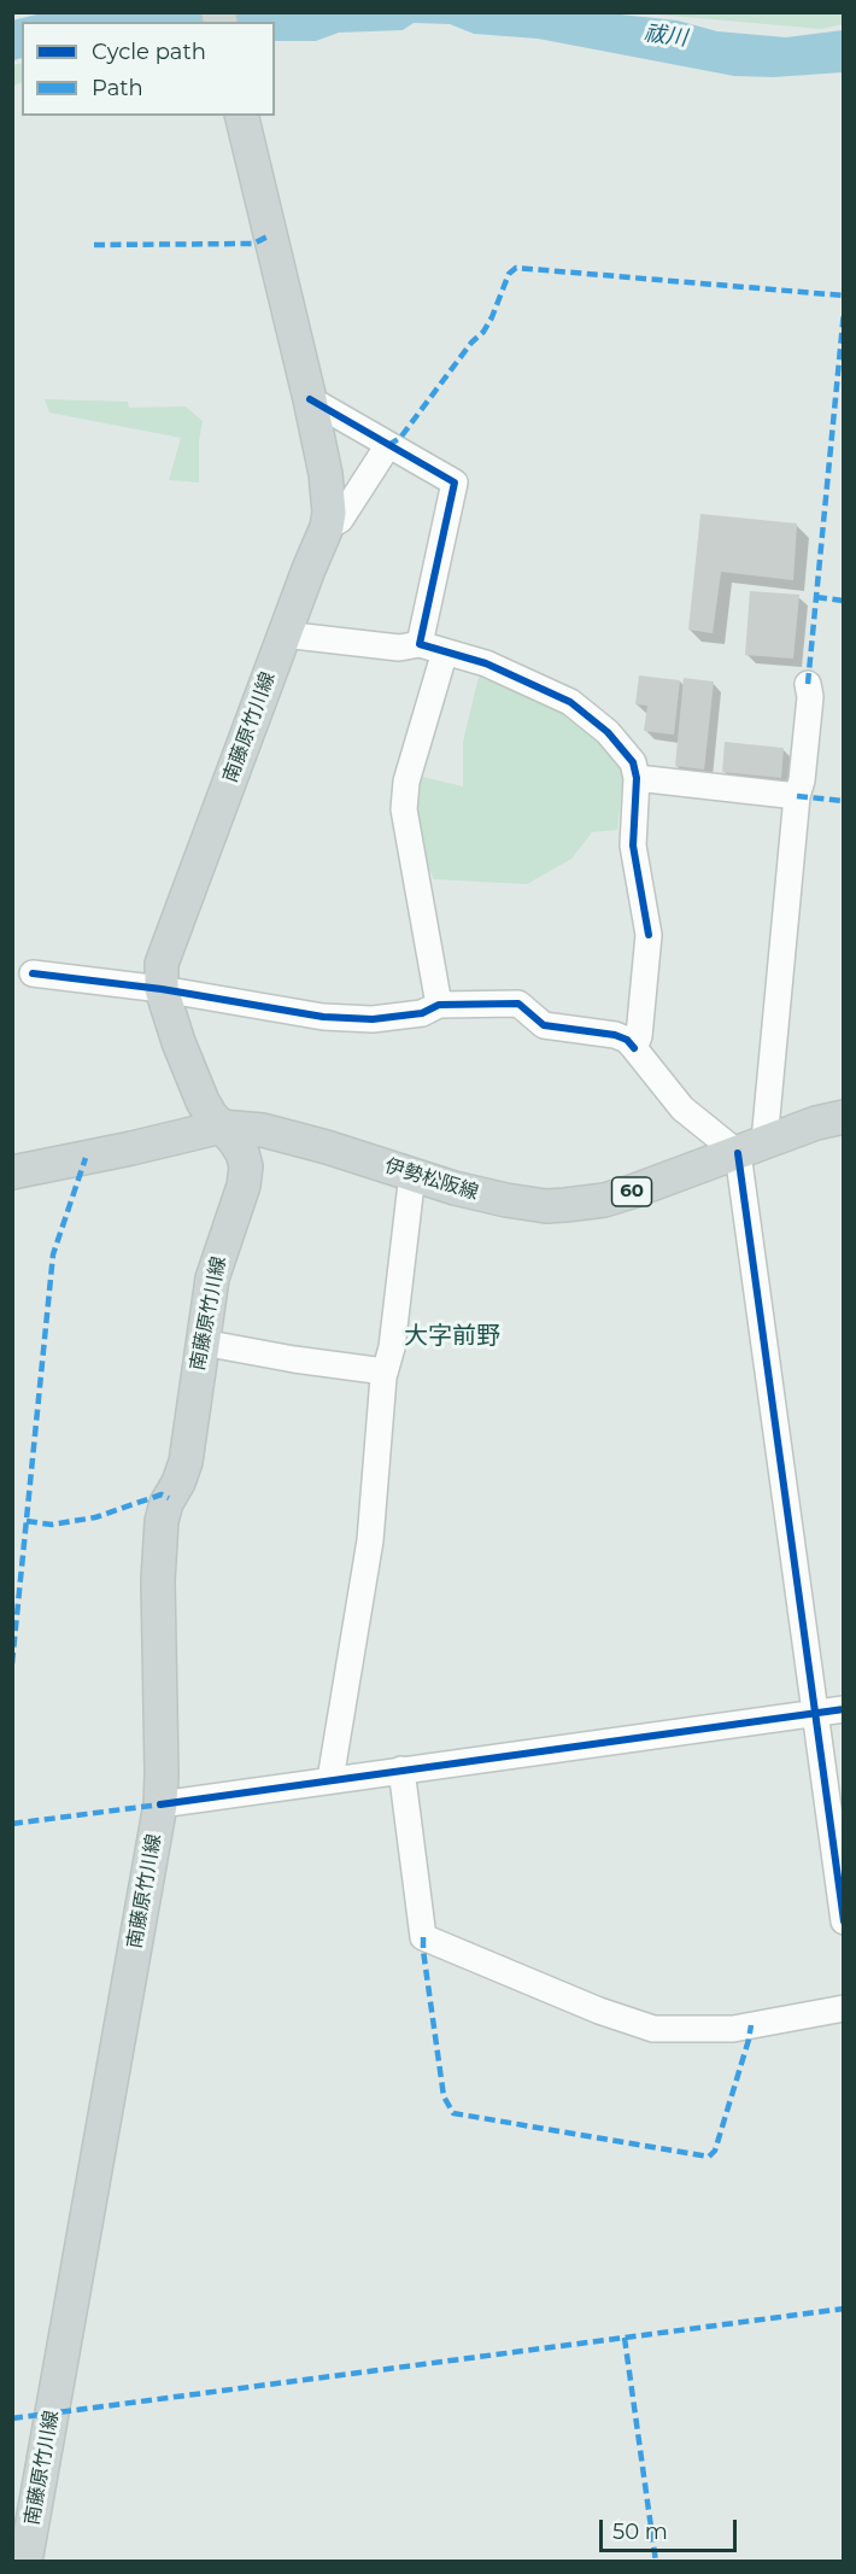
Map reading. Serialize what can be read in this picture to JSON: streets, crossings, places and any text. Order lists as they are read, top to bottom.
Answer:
{
  "streets": {
    "main road": ["南藤原竹川線", "伊勢松阪線", "60"]
  },
  "crossings": [
    ["南藤原竹川線", "伊勢松阪線"]
  ],
  "districts": ["大字前野"],
  "water": ["祓川"],
  "legend": ["Cycle path", "Path"],
  "scale_bar": "50 m"
}
